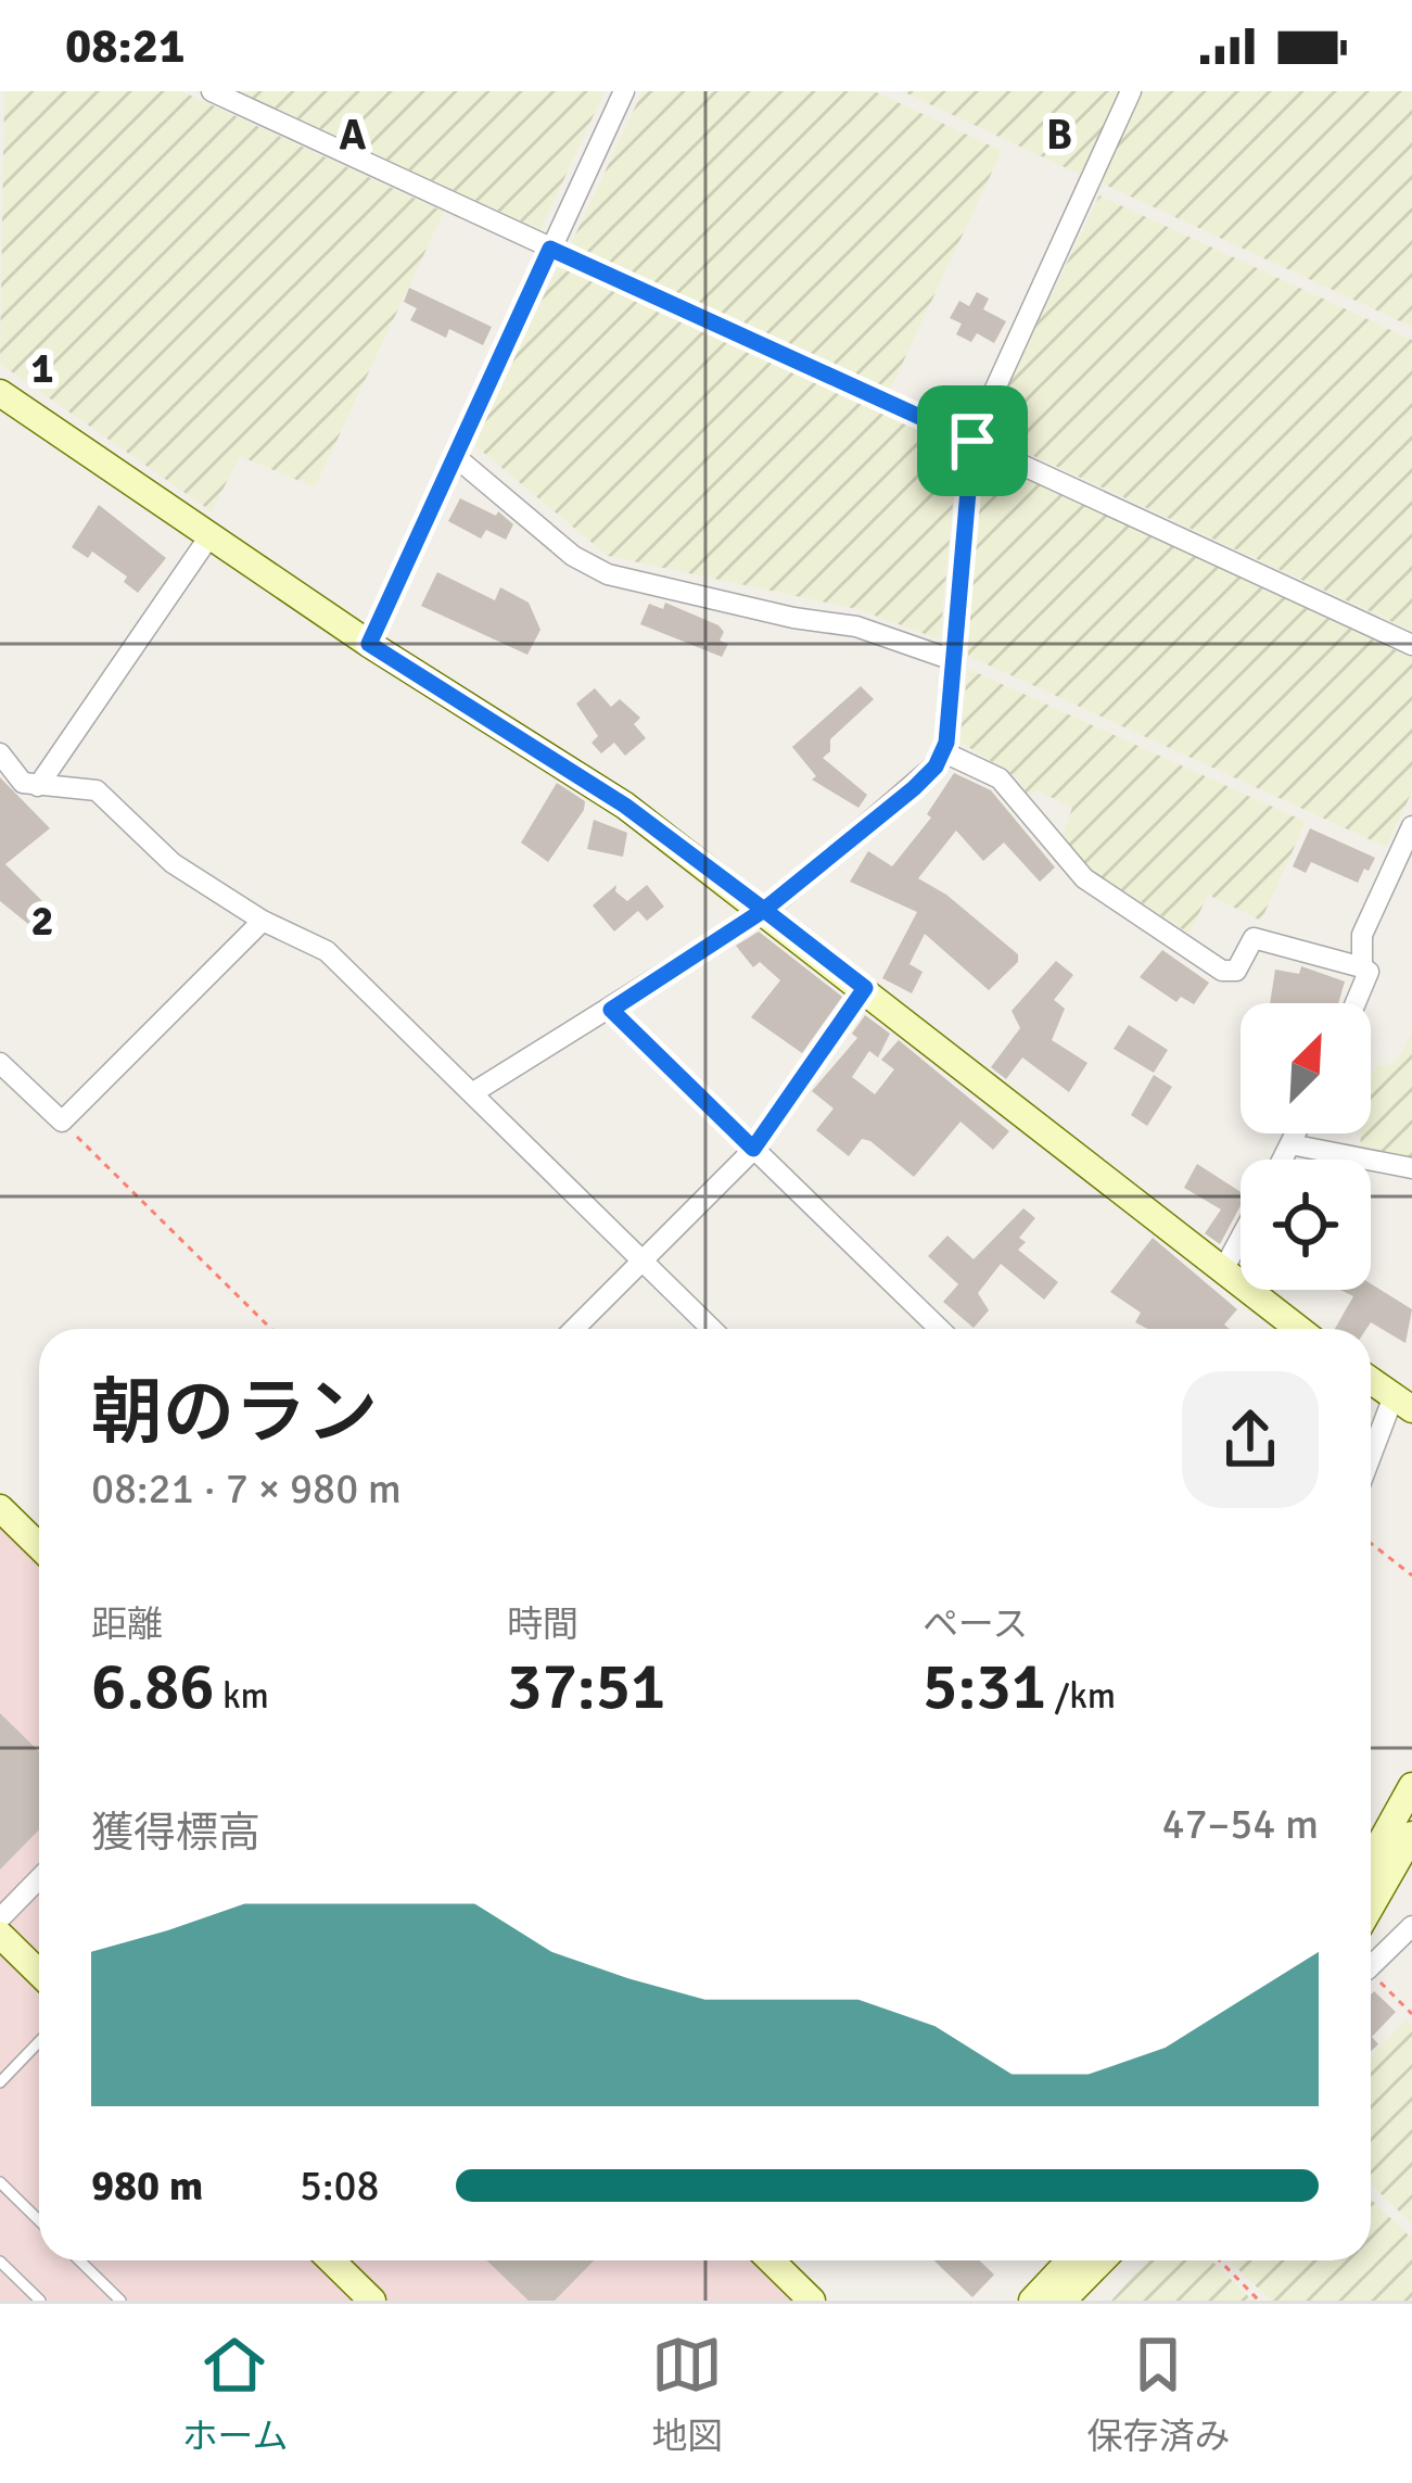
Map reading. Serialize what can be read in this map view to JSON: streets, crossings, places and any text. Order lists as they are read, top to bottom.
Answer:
{
  "north": "top right",
  "page": {
    "status": "08:21",
    "heading": ["朝のラン", "08:21 · 7 × 980 m"],
    "stats": [
      ["距離", "6.86 km"],
      ["時間", "37:51"],
      ["ペース", "5:31 /km"]
    ],
    "chart": ["獲得標高", "47–54 m"],
    "list": [
      {
        "name": "980 m",
        "note": "5:08"
      }
    ],
    "tabs": ["ホーム", "地図", "保存済み"]
  },
  "grid": {
    "columns": ["A", "B"],
    "rows": ["1", "2"]
  }
}
